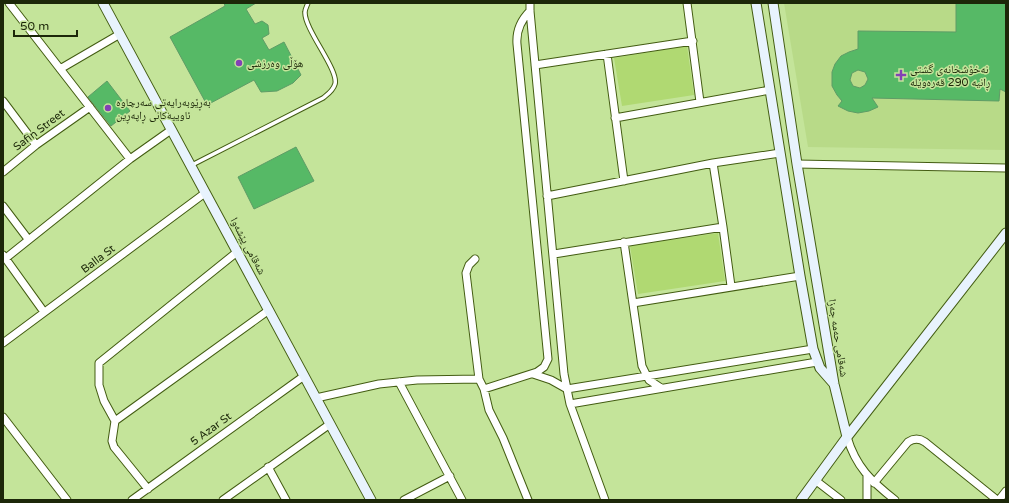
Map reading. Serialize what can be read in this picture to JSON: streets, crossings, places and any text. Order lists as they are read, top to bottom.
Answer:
{
  "streets": {
    "street": [
      "Safin Street",
      "شەقامی پێشەوا",
      "Balla St",
      "شەقامی حەمە جەزا",
      "5 Azar St"
    ]
  },
  "crossings": [
    ["شەقامی پێشەوا", "Balla St"],
    ["شەقامی پێشەوا", "5 Azar St"]
  ],
  "places": {
    "other": ["هۆڵی وەرزشی", "بەڕێوبەرایەتی سەرچاوە ئاوییەکانی ڕاپەڕین"],
    "health": ["نەخۆشخانەی گشتی ڕانیە 290 قەرەوێلە"]
  },
  "scale_bar": "50 m"
}
